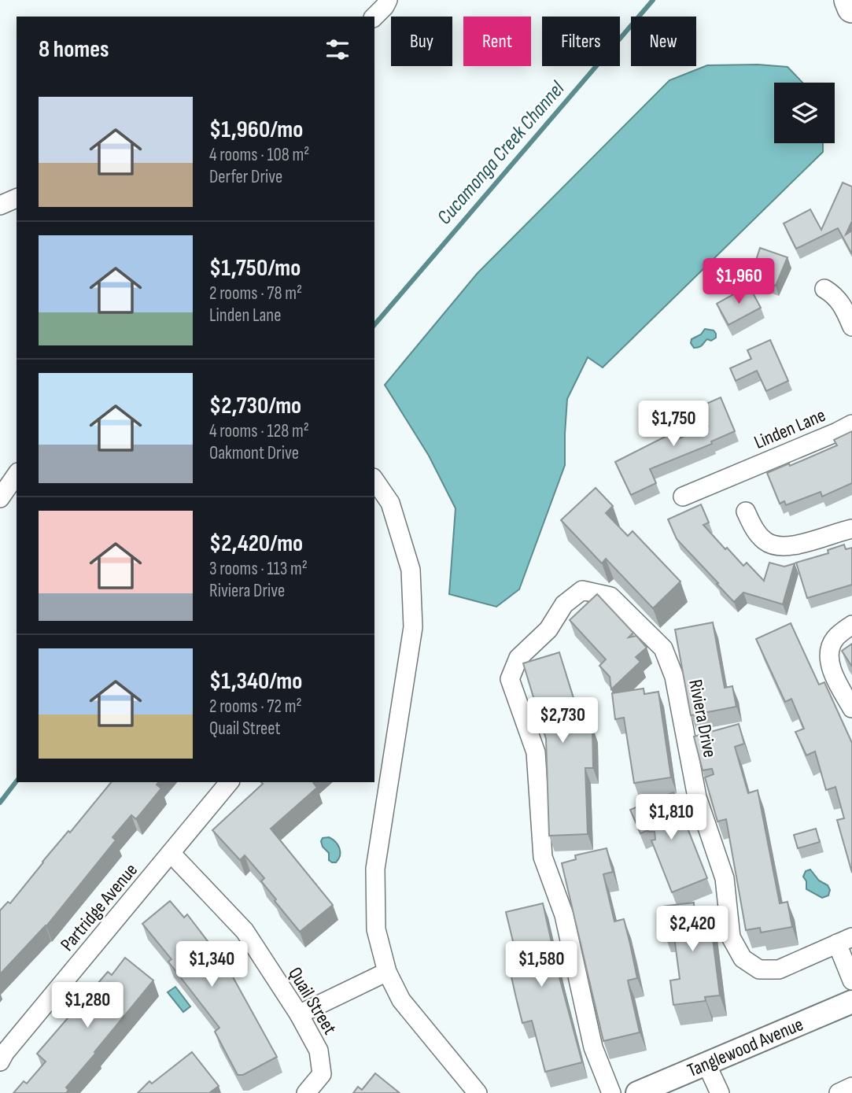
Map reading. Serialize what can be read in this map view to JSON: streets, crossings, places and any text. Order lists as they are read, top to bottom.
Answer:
{
  "streets": {
    "street": [
      "Linden Lane",
      "Riviera Drive",
      "Partridge Avenue",
      "Quail Street",
      "Tanglewood Avenue"
    ]
  },
  "crossings": [
    ["Partridge Avenue", "Quail Street"]
  ],
  "water": ["Cucamonga Creek Channel"],
  "page": {
    "chip": [
      "Buy",
      "Rent",
      "Filters",
      "New"
    ],
    "heading": "8 homes",
    "list": [
      {
        "name": "$1,960/mo",
        "note": "4 rooms · 108 m² · Derfer Drive"
      },
      {
        "name": "$1,750/mo",
        "note": "2 rooms · 78 m² · Linden Lane"
      },
      {
        "name": "$2,730/mo",
        "note": "4 rooms · 128 m² · Oakmont Drive"
      },
      {
        "name": "$2,420/mo",
        "note": "3 rooms · 113 m² · Riviera Drive"
      },
      {
        "name": "$1,340/mo",
        "note": "2 rooms · 72 m² · Quail Street"
      }
    ],
    "price": [
      "$1,960",
      "$1,750",
      "$2,730",
      "$1,810",
      "$2,420",
      "$1,340",
      "$1,580",
      "$1,280"
    ]
  }
}
